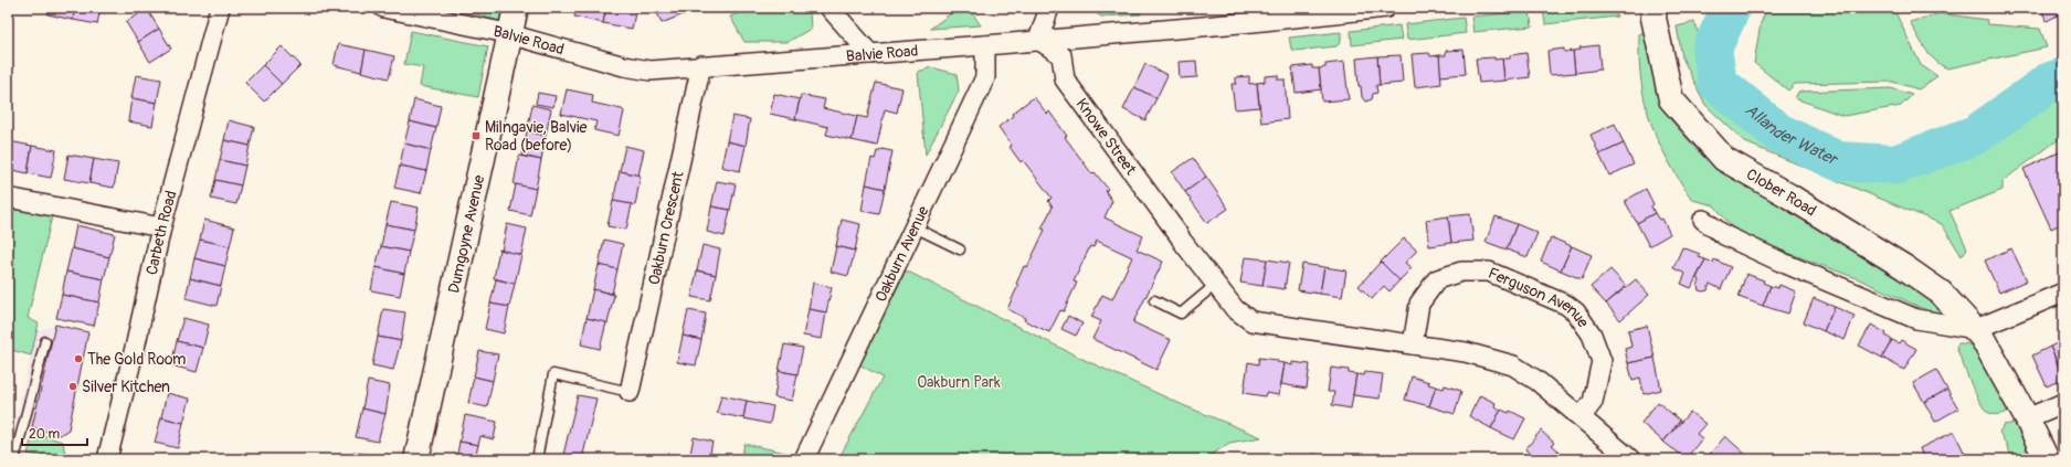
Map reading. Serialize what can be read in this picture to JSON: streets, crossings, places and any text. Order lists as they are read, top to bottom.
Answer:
{
  "streets": {
    "street": [
      "Balvie Road",
      "Knowe Street",
      "Clober Road",
      "Oakburn Crescent",
      "Carbeth Road",
      "Dumgoyne Avenue",
      "Oakburn Avenue",
      "Ferguson Avenue"
    ]
  },
  "crossings": [
    ["Balvie Road", "Knowe Street"],
    ["Balvie Road", "Oakburn Crescent"],
    ["Balvie Road", "Dumgoyne Avenue"],
    ["Balvie Road", "Oakburn Avenue"]
  ],
  "water": ["Allander Water"],
  "parks": ["Oakburn Park"],
  "places": {
    "transit": ["Milngavie, Balvie Road (before)"],
    "other": ["The Gold Room", "Silver Kitchen"]
  },
  "scale_bar": "20 m"
}
